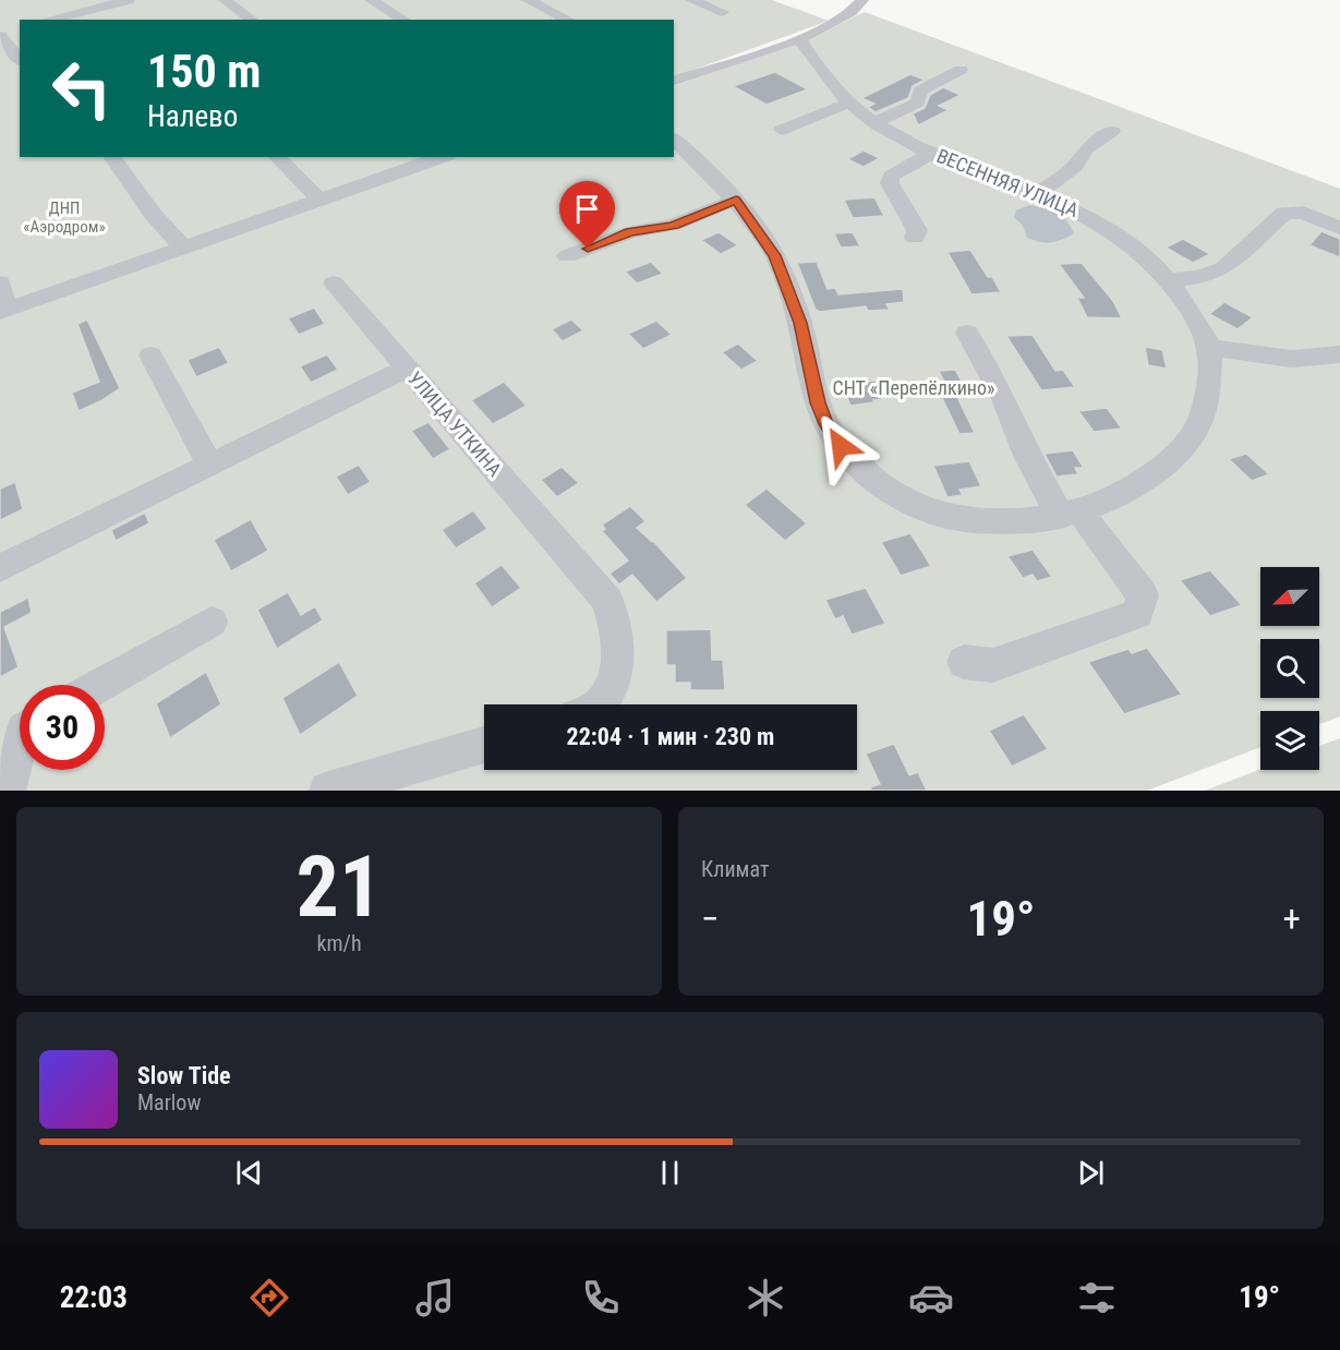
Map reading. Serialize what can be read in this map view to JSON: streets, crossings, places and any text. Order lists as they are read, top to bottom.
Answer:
{
  "streets": {
    "street": ["ВЕСЕННЯЯ УЛИЦА", "УЛИЦА УТКИНА"]
  },
  "parks": ["ДНП «Аэродром»", "СНТ «Перепёлкино»"],
  "north": "bottom left",
  "page": {
    "turn": ["150 m", "Налево"],
    "limit": "30",
    "trip": "22:04 · 1 мин · 230 m",
    "tile": [
      ["21", "km/h"],
      "Климат"
    ],
    "heat": ["−", "19°", "+"],
    "song": ["Slow Tide", "Marlow"],
    "tabs": ["22:03", "19°"]
  }
}
